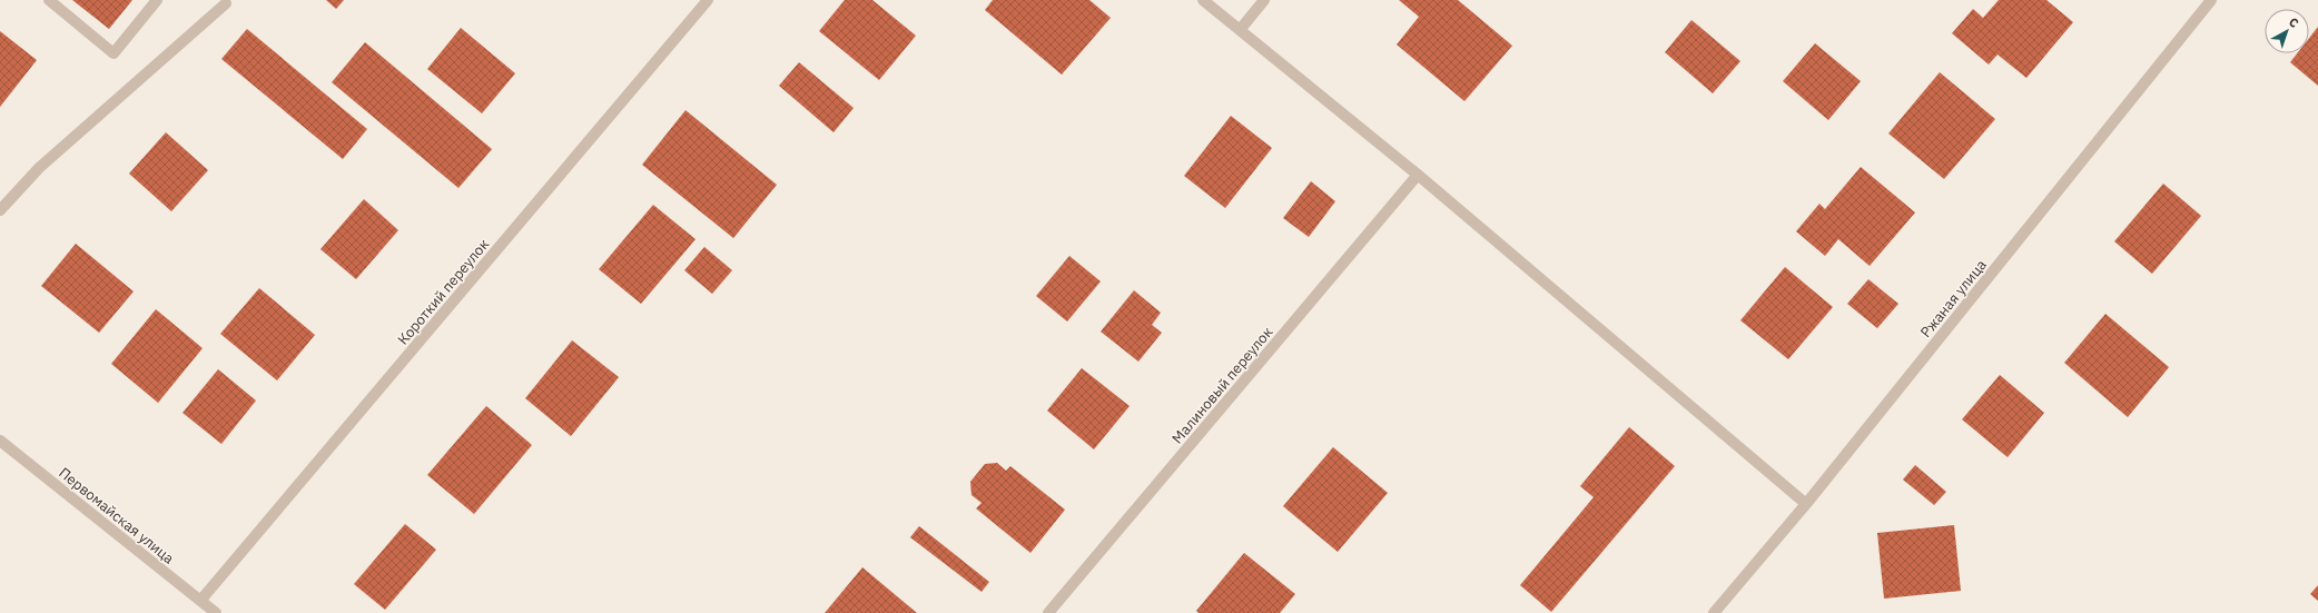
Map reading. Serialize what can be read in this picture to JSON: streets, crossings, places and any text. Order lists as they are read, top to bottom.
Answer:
{
  "streets": {
    "street": [
      "Короткий переулок",
      "Ржаная улица",
      "Малиновый переулок",
      "Первомайская улица"
    ]
  },
  "crossings": [
    ["Короткий переулок", "Первомайская улица"]
  ],
  "north": "top right"
}
